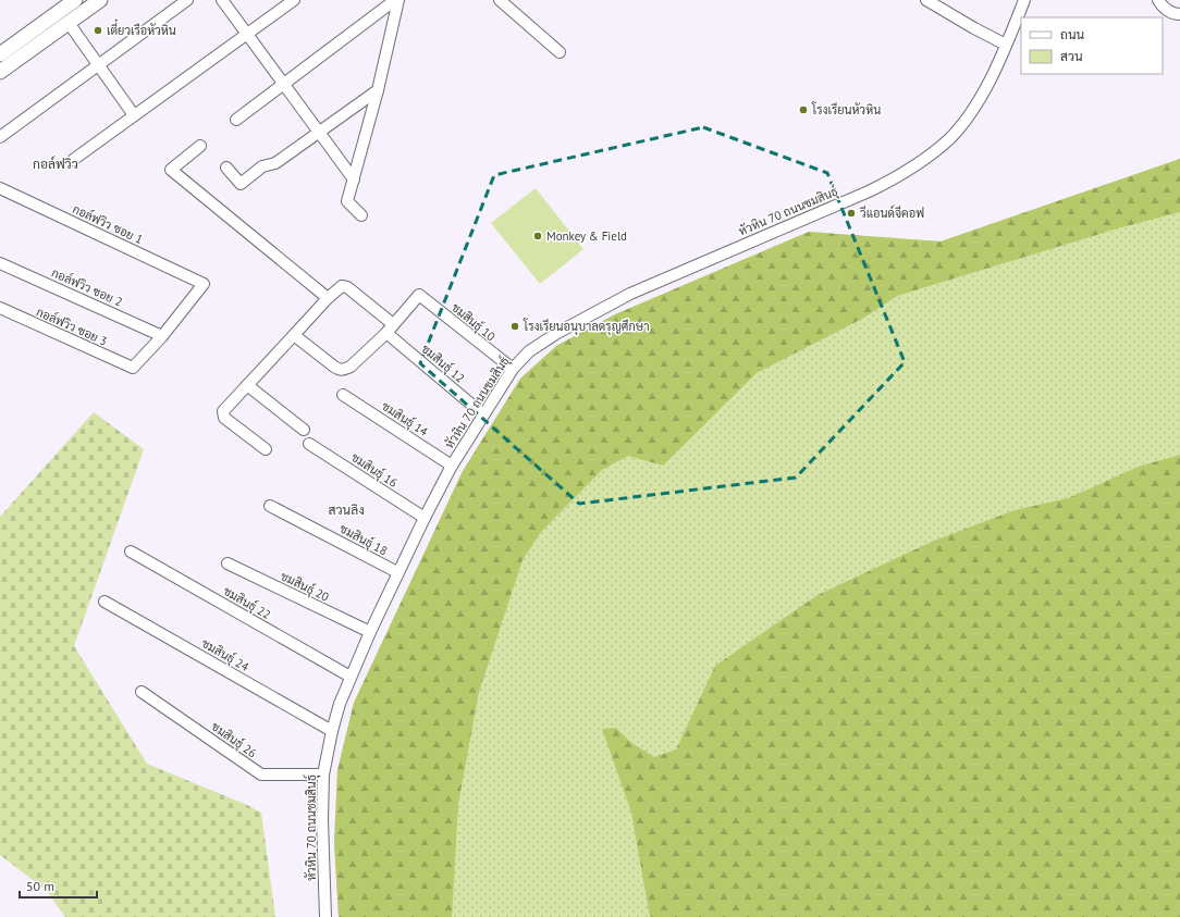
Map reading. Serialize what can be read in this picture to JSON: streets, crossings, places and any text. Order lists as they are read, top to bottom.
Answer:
{
  "streets": {
    "street": [
      "หัวหิน 70 ถนนชมสินธุ์",
      "กอล์ฟวิว ซอย 1",
      "กอล์ฟวิว ซอย 2",
      "ชมสินธุ์ 10",
      "กอล์ฟวิว ซอย 3",
      "ชมสินธุ์ 12",
      "ชมสินธุ์ 14",
      "ชมสินธุ์ 16",
      "ชมสินธุ์ 18",
      "ชมสินธุ์ 20",
      "ชมสินธุ์ 22",
      "ชมสินธุ์ 24",
      "ชมสินธุ์ 26"
    ]
  },
  "crossings": [
    ["หัวหิน 70 ถนนชมสินธุ์", "ชมสินธุ์ 10"],
    ["หัวหิน 70 ถนนชมสินธุ์", "ชมสินธุ์ 12"],
    ["หัวหิน 70 ถนนชมสินธุ์", "ชมสินธุ์ 14"],
    ["หัวหิน 70 ถนนชมสินธุ์", "ชมสินธุ์ 16"],
    ["หัวหิน 70 ถนนชมสินธุ์", "ชมสินธุ์ 18"],
    ["หัวหิน 70 ถนนชมสินธุ์", "ชมสินธุ์ 20"],
    ["หัวหิน 70 ถนนชมสินธุ์", "ชมสินธุ์ 22"],
    ["หัวหิน 70 ถนนชมสินธุ์", "ชมสินธุ์ 24"],
    ["หัวหิน 70 ถนนชมสินธุ์", "ชมสินธุ์ 26"],
    ["กอล์ฟวิว ซอย 1", "กอล์ฟวิว ซอย 2"],
    ["กอล์ฟวิว ซอย 1", "กอล์ฟวิว ซอย 3"],
    ["กอล์ฟวิว ซอย 2", "กอล์ฟวิว ซอย 3"],
    ["ชมสินธุ์ 10", "ชมสินธุ์ 12"]
  ],
  "districts": ["กอล์ฟวิว", "สวนลิง"],
  "places": [
    "เตี๋ยวเรือหัวหิน",
    "โรงเรียนหัวหิน",
    "วีแอนด์จีคอฟ",
    "Monkey & Field",
    "โรงเรียนอนุบาลดรุญศึกษา"
  ],
  "legend": ["ถนน", "สวน"],
  "scale_bar": "50 m"
}
